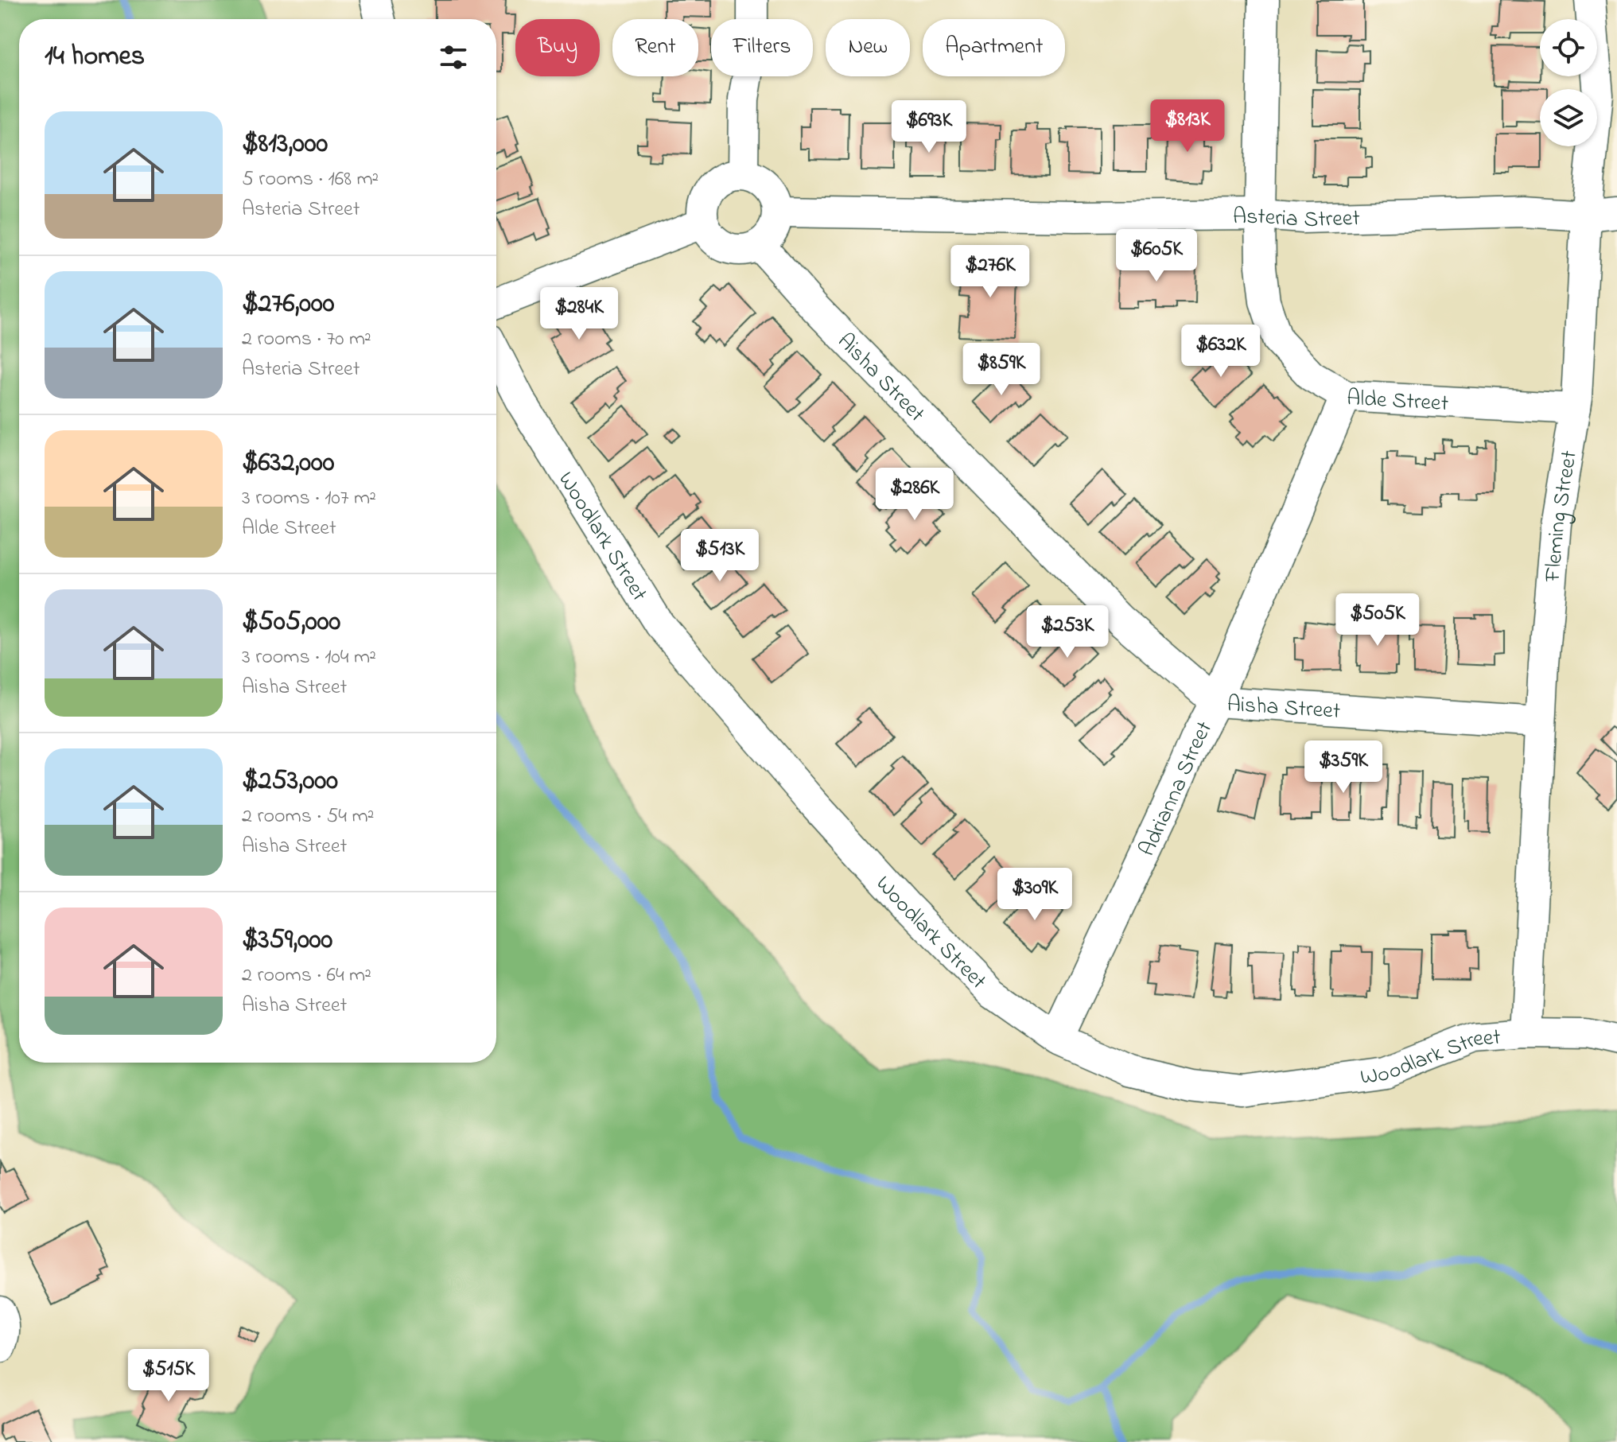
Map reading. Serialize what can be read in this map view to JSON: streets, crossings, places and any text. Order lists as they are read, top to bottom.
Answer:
{
  "streets": {
    "street": [
      "Asteria Street",
      "Aisha Street",
      "Alde Street",
      "Fleming Street",
      "Woodlark Street",
      "Adrianna Street"
    ]
  },
  "crossings": [
    ["Asteria Street", "Aisha Street"],
    ["Asteria Street", "Alde Street"],
    ["Asteria Street", "Fleming Street"],
    ["Aisha Street", "Fleming Street"],
    ["Aisha Street", "Adrianna Street"],
    ["Alde Street", "Fleming Street"],
    ["Alde Street", "Adrianna Street"],
    ["Fleming Street", "Woodlark Street"],
    ["Woodlark Street", "Adrianna Street"]
  ],
  "page": {
    "chip": [
      "Buy",
      "Rent",
      "Filters",
      "New",
      "Apartment"
    ],
    "heading": "14 homes",
    "list": [
      {
        "name": "$813,000",
        "note": "5 rooms · 168 m² · Asteria Street"
      },
      {
        "name": "$276,000",
        "note": "2 rooms · 70 m² · Asteria Street"
      },
      {
        "name": "$632,000",
        "note": "3 rooms · 107 m² · Alde Street"
      },
      {
        "name": "$505,000",
        "note": "3 rooms · 104 m² · Aisha Street"
      },
      {
        "name": "$253,000",
        "note": "2 rooms · 54 m² · Aisha Street"
      },
      {
        "name": "$359,000",
        "note": "2 rooms · 64 m² · Aisha Street"
      }
    ],
    "price": [
      "$813K",
      "$693K",
      "$605K",
      "$276K",
      "$284K",
      "$632K",
      "$859K",
      "$286K",
      "$513K",
      "$505K",
      "$253K",
      "$359K",
      "$309K",
      "$515K"
    ]
  }
}
